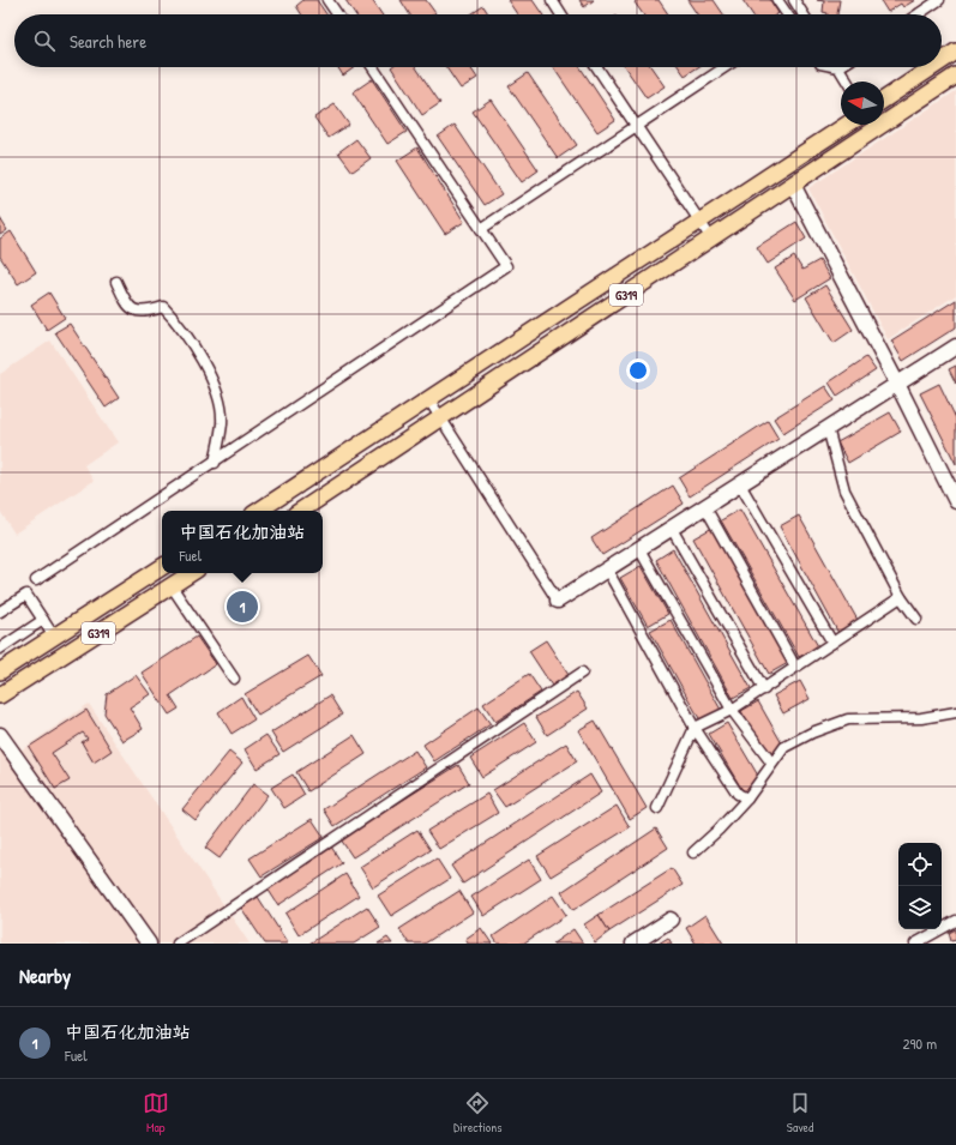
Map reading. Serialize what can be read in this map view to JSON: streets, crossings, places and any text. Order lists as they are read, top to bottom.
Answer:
{
  "streets": {
    "main road": ["G319"]
  },
  "north": "left",
  "page": {
    "search": "Search here",
    "popup": ["中国石化加油站", "Fuel"],
    "pins": "1",
    "heading": "Nearby",
    "list": [
      {
        "mark": "1",
        "name": "中国石化加油站",
        "note": "Fuel",
        "value": "290 m"
      }
    ],
    "nav": ["Map", "Directions", "Saved"]
  }
}
